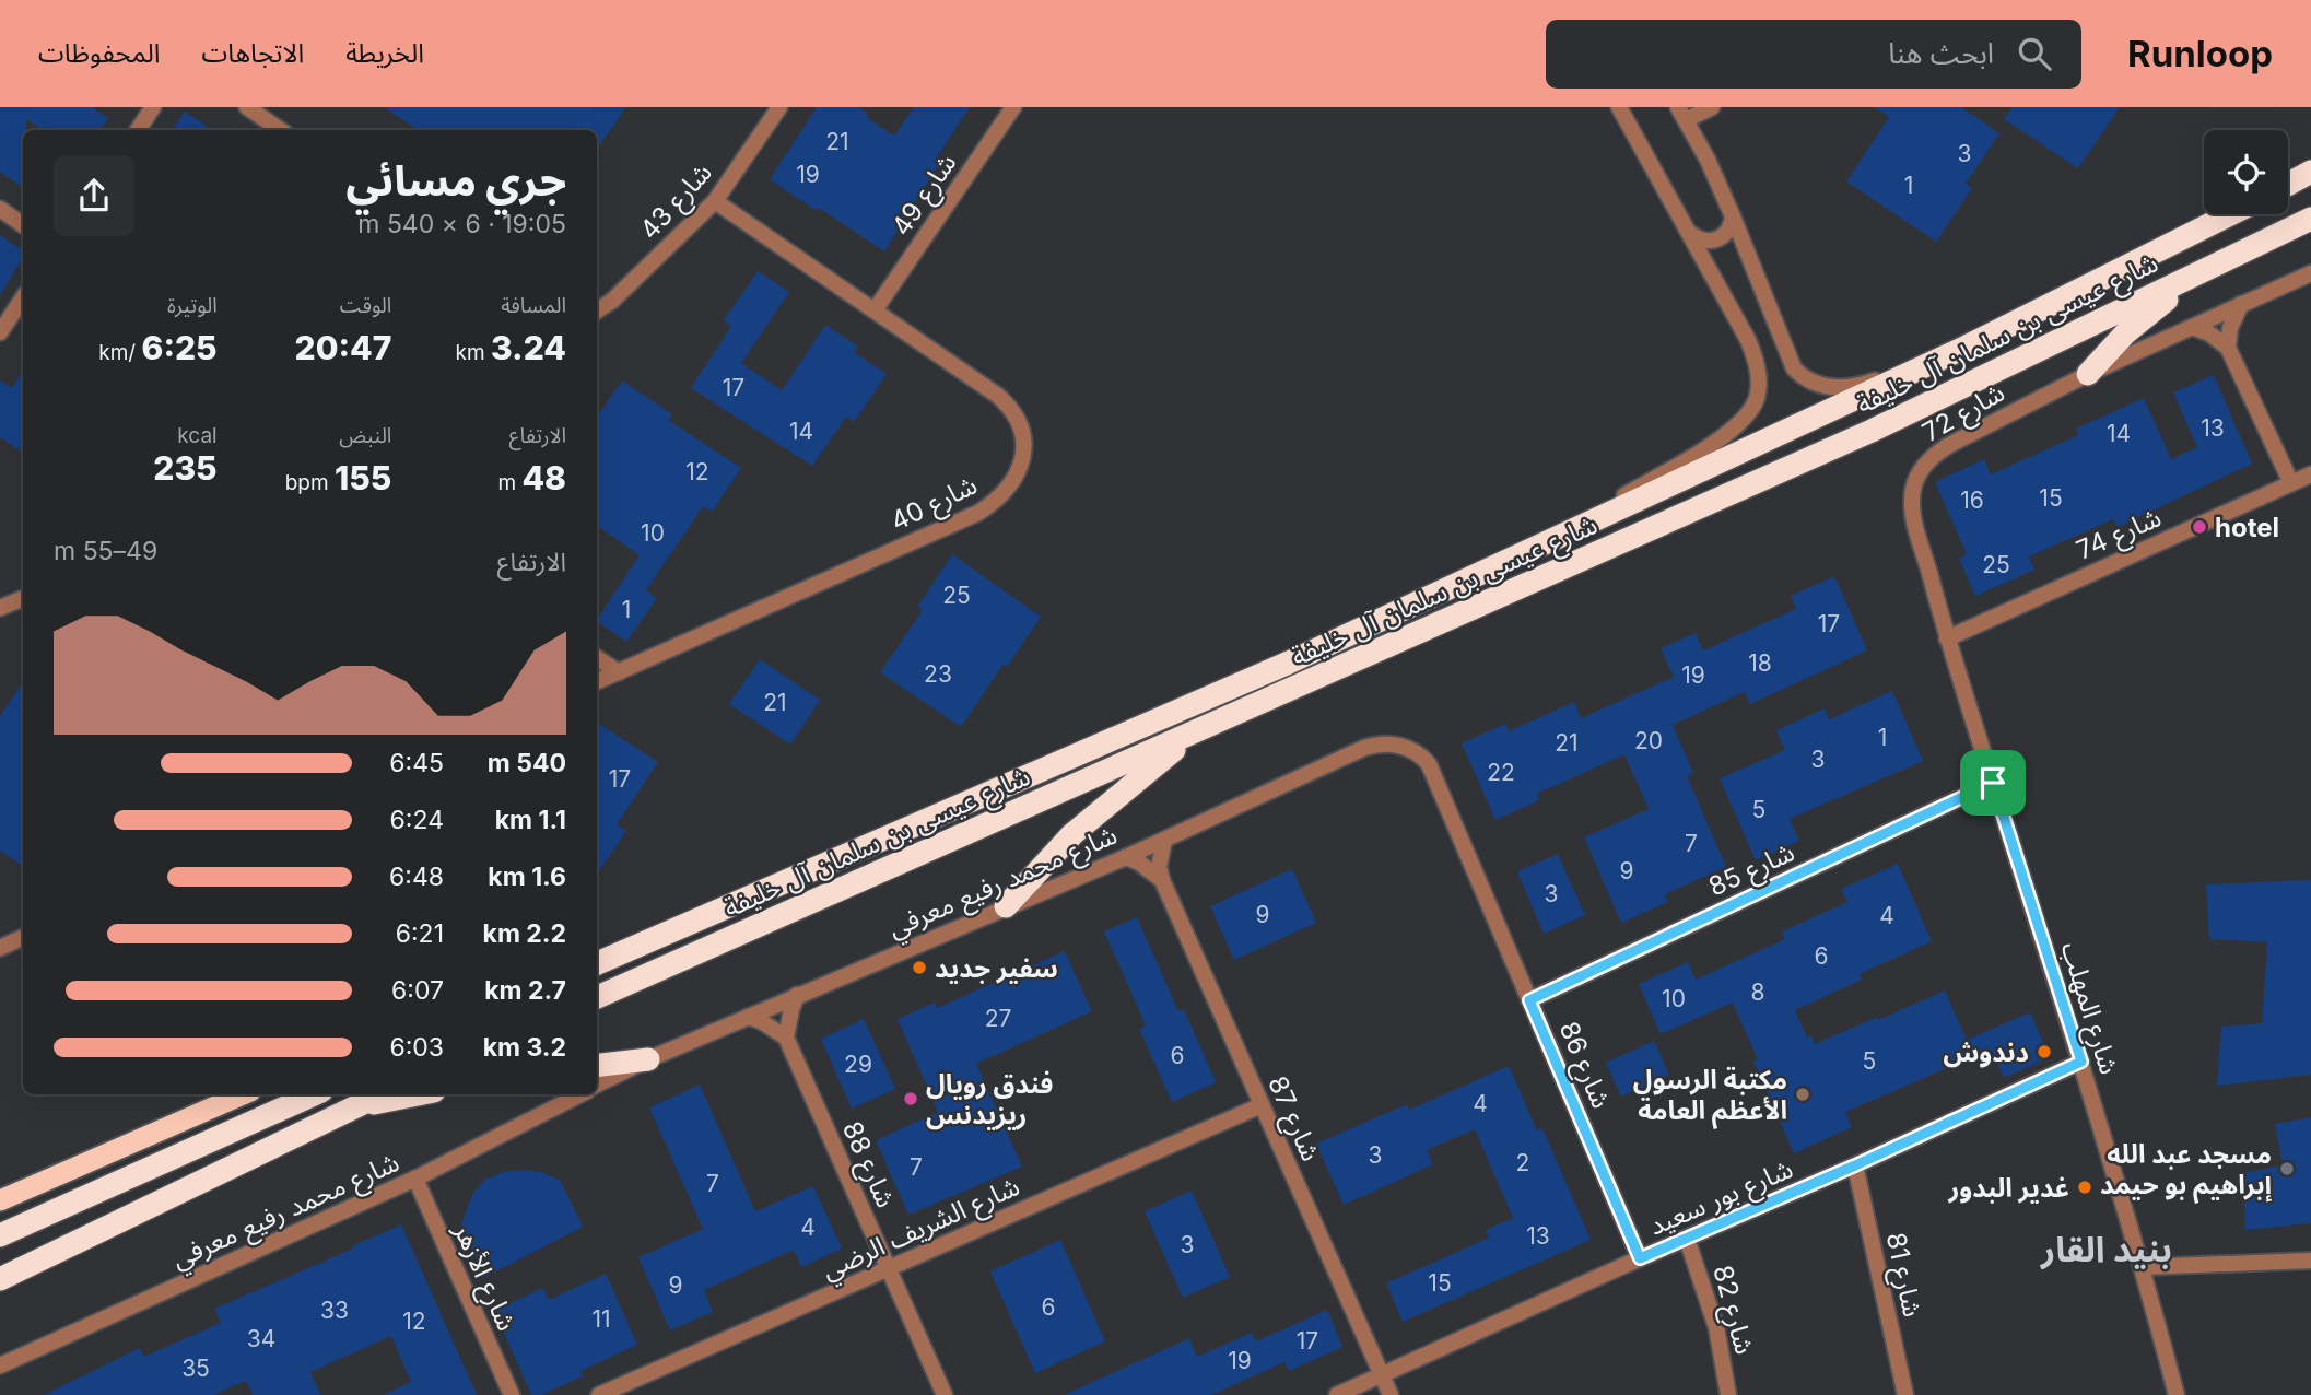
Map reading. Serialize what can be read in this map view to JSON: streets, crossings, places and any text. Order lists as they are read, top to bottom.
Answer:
{
  "streets": {
    "highway": ["شارع عيسى بن سلمان آل خليفة"],
    "street": [
      "شارع 49",
      "شارع 43",
      "شارع 72",
      "شارع 40",
      "شارع 74",
      "شارع 85",
      "شارع محمد رفيع معرفي",
      "شارع المهلب",
      "شارع 86",
      "شارع 87",
      "شارع 88",
      "شارع بور سعيد",
      "شارع الشريف الرضي",
      "شارع 81",
      "شارع الأزهر",
      "شارع 82"
    ]
  },
  "crossings": [
    ["شارع 49", "شارع 40"],
    ["شارع 43", "شارع 40"],
    ["شارع 72", "شارع 74"],
    ["شارع 72", "شارع المهلب"],
    ["شارع 74", "شارع المهلب"],
    ["شارع 85", "شارع المهلب"],
    ["شارع 85", "شارع 86"],
    ["شارع محمد رفيع معرفي", "شارع 86"],
    ["شارع محمد رفيع معرفي", "شارع 87"],
    ["شارع محمد رفيع معرفي", "شارع الأزهر"],
    ["شارع المهلب", "شارع بور سعيد"],
    ["شارع 86", "شارع بور سعيد"],
    ["شارع 87", "شارع بور سعيد"],
    ["شارع 87", "شارع الشريف الرضي"],
    ["شارع 88", "شارع الشريف الرضي"],
    ["شارع بور سعيد", "شارع 81"],
    ["شارع بور سعيد", "شارع 82"]
  ],
  "districts": ["بنيد القار"],
  "places": [
    "hotel",
    "سفير جديد",
    "دندوش",
    "مكتبة الرسول الأعظم العامة",
    "فندق رويال ريزيدنس",
    "مسجد عبد الله إبراهيم بو حيمد",
    "غدير البدور"
  ],
  "house_numbers": [
    "21",
    "3",
    "19",
    "1",
    "17",
    "13",
    "14",
    "14",
    "12",
    "15",
    "16",
    "10",
    "25",
    "25",
    "1",
    "17",
    "18",
    "23",
    "19",
    "21",
    "1",
    "20",
    "21",
    "3",
    "22",
    "17",
    "5",
    "7",
    "9",
    "3",
    "9",
    "4",
    "6",
    "8",
    "10",
    "27",
    "6",
    "5",
    "29",
    "4",
    "3",
    "2",
    "7",
    "7",
    "4",
    "13",
    "3",
    "15",
    "9",
    "6",
    "33",
    "11",
    "12",
    "34",
    "17",
    "19",
    "35"
  ],
  "page": {
    "header": "Runloop",
    "search": "ابحث هنا",
    "nav": ["الخريطة", "الاتجاهات", "المحفوظات"],
    "heading": ["جري مسائي", "19:05 · 6 × 540 m"],
    "stats": [
      ["المسافة", "3.24 km"],
      ["الوقت", "20:47"],
      ["الوتيرة", "6:25 /km"],
      ["الارتفاع", "48 m"],
      ["النبض", "155 bpm"],
      ["kcal", "235"]
    ],
    "chart": ["الارتفاع", "49–55 m"],
    "list": [
      {
        "name": "540 m",
        "note": "6:45"
      },
      {
        "name": "1.1 km",
        "note": "6:24"
      },
      {
        "name": "1.6 km",
        "note": "6:48"
      },
      {
        "name": "2.2 km",
        "note": "6:21"
      },
      {
        "name": "2.7 km",
        "note": "6:07"
      },
      {
        "name": "3.2 km",
        "note": "6:03"
      }
    ]
  }
}
